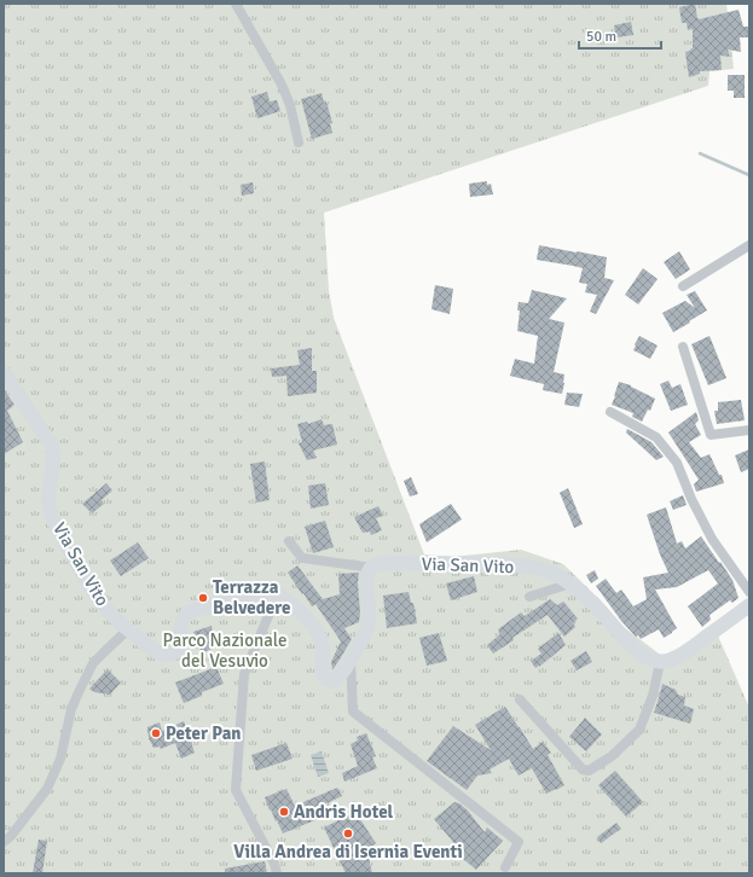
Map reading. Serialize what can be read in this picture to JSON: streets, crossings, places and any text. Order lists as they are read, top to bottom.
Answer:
{
  "streets": {
    "street": ["Via San Vito"]
  },
  "parks": ["Parco Nazionale del Vesuvio"],
  "places": [
    "Terrazza Belvedere",
    "Peter Pan",
    "Andris Hotel",
    "Villa Andrea di Isernia Eventi"
  ],
  "scale_bar": "50 m"
}
